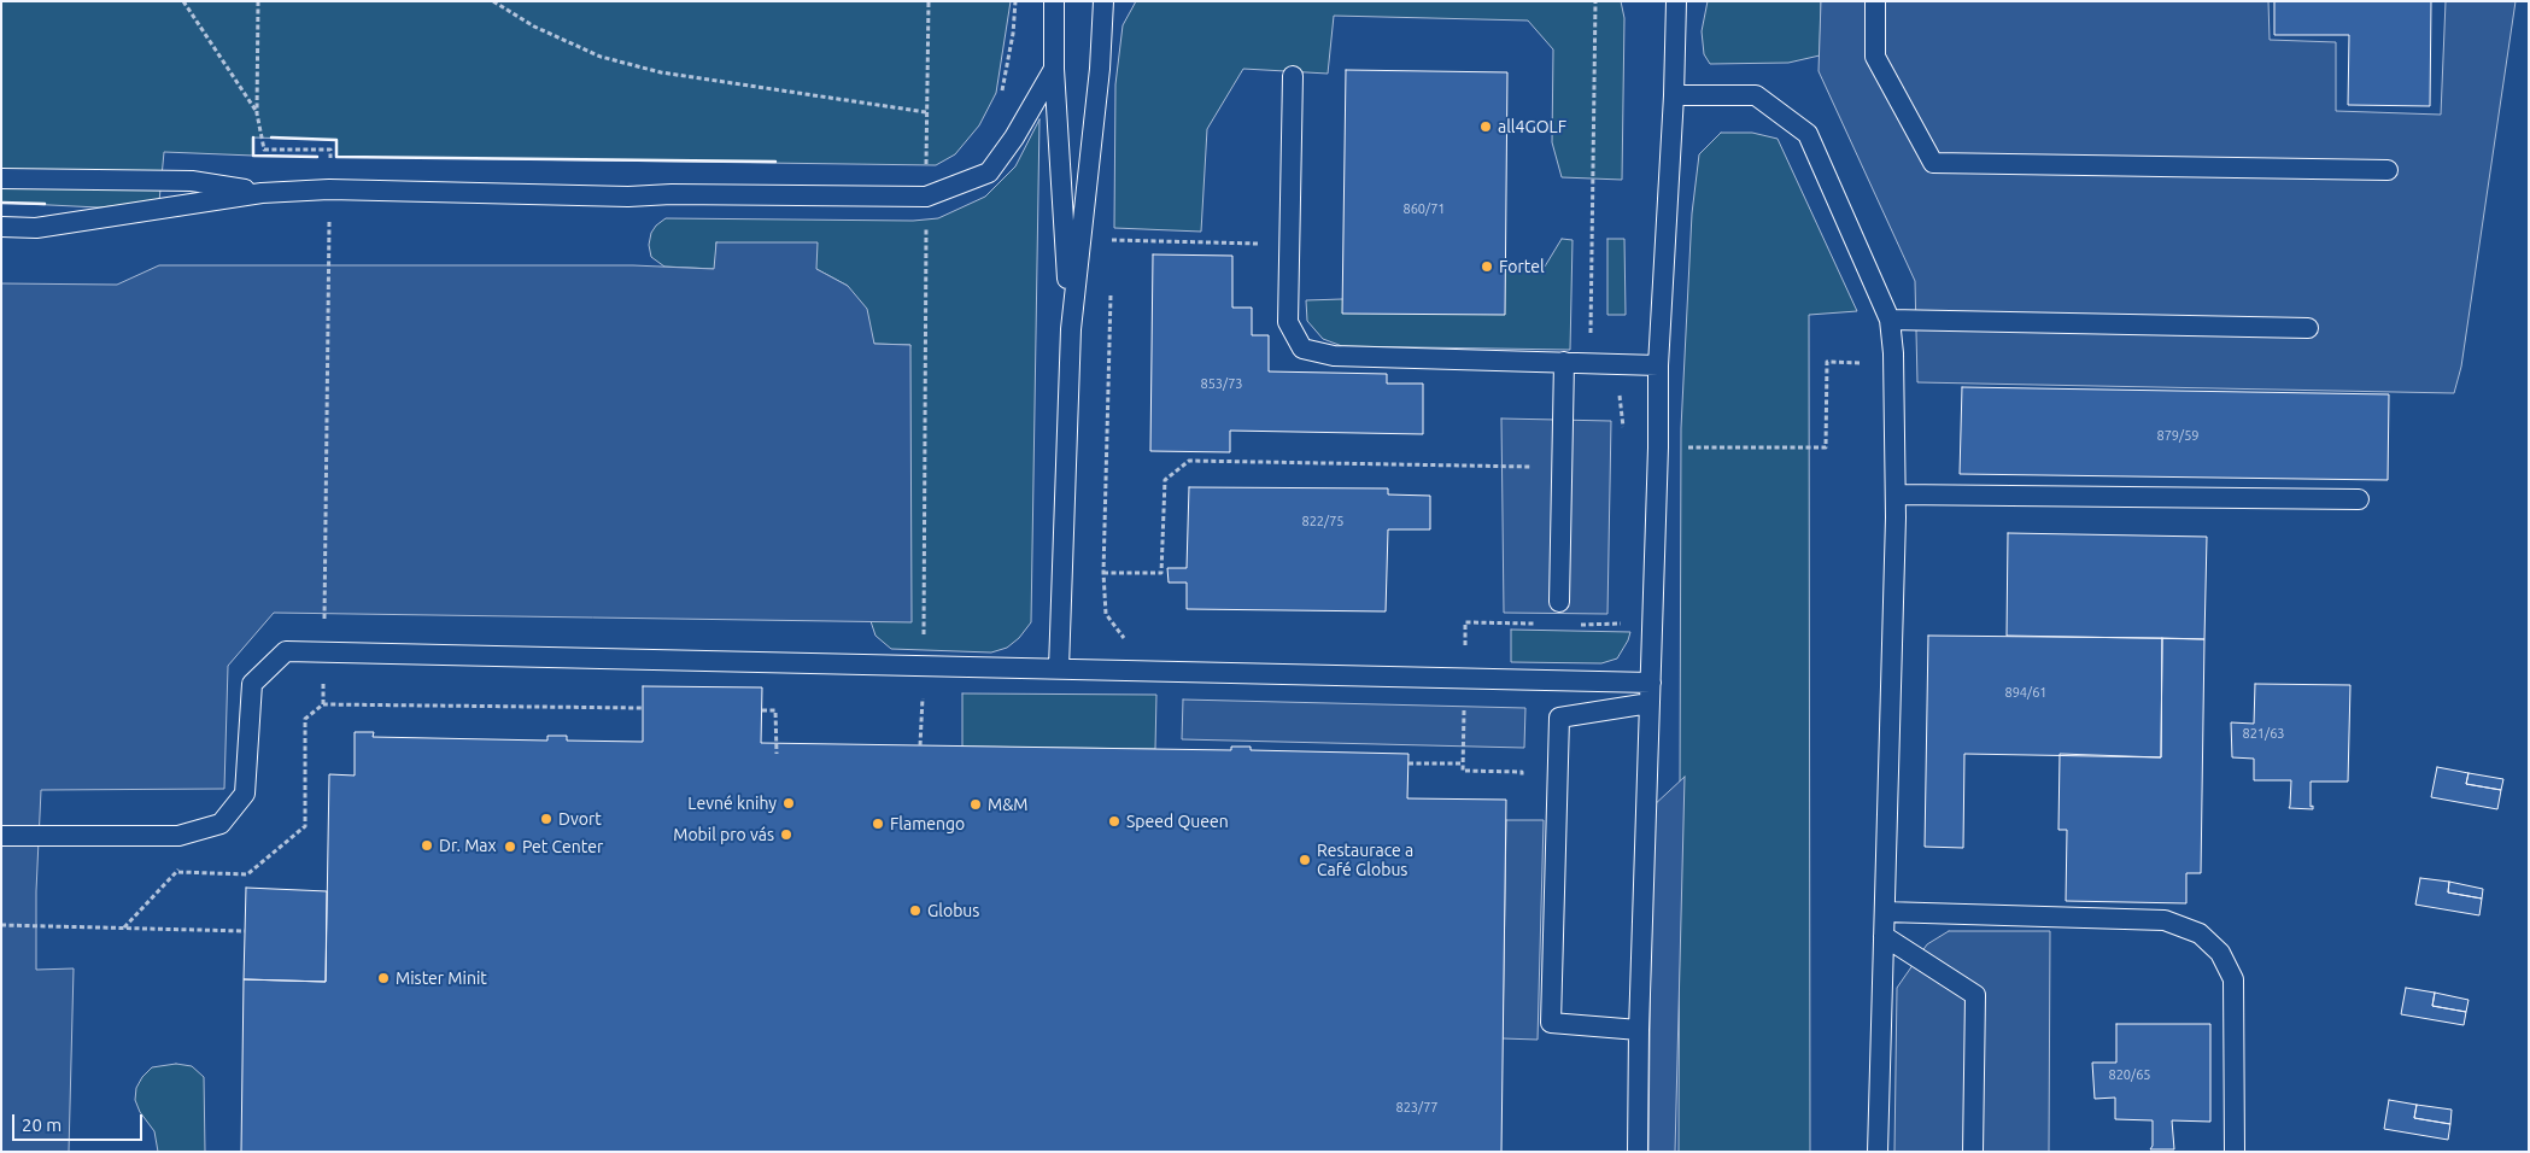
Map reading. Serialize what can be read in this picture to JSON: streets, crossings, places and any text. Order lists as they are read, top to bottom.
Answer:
{
  "places": [
    "all4GOLF",
    "Fortel",
    "Levné knihy",
    "M&M",
    "Dvort",
    "Speed Queen",
    "Flamengo",
    "Mobil pro vás",
    "Dr. Max",
    "Pet Center",
    "Restaurace a Café Globus",
    "Globus",
    "Mister Minit"
  ],
  "house_numbers": [
    "860/71",
    "853/73",
    "879/59",
    "822/75",
    "894/61",
    "821/63",
    "820/65",
    "823/77"
  ],
  "scale_bar": "20 m"
}
